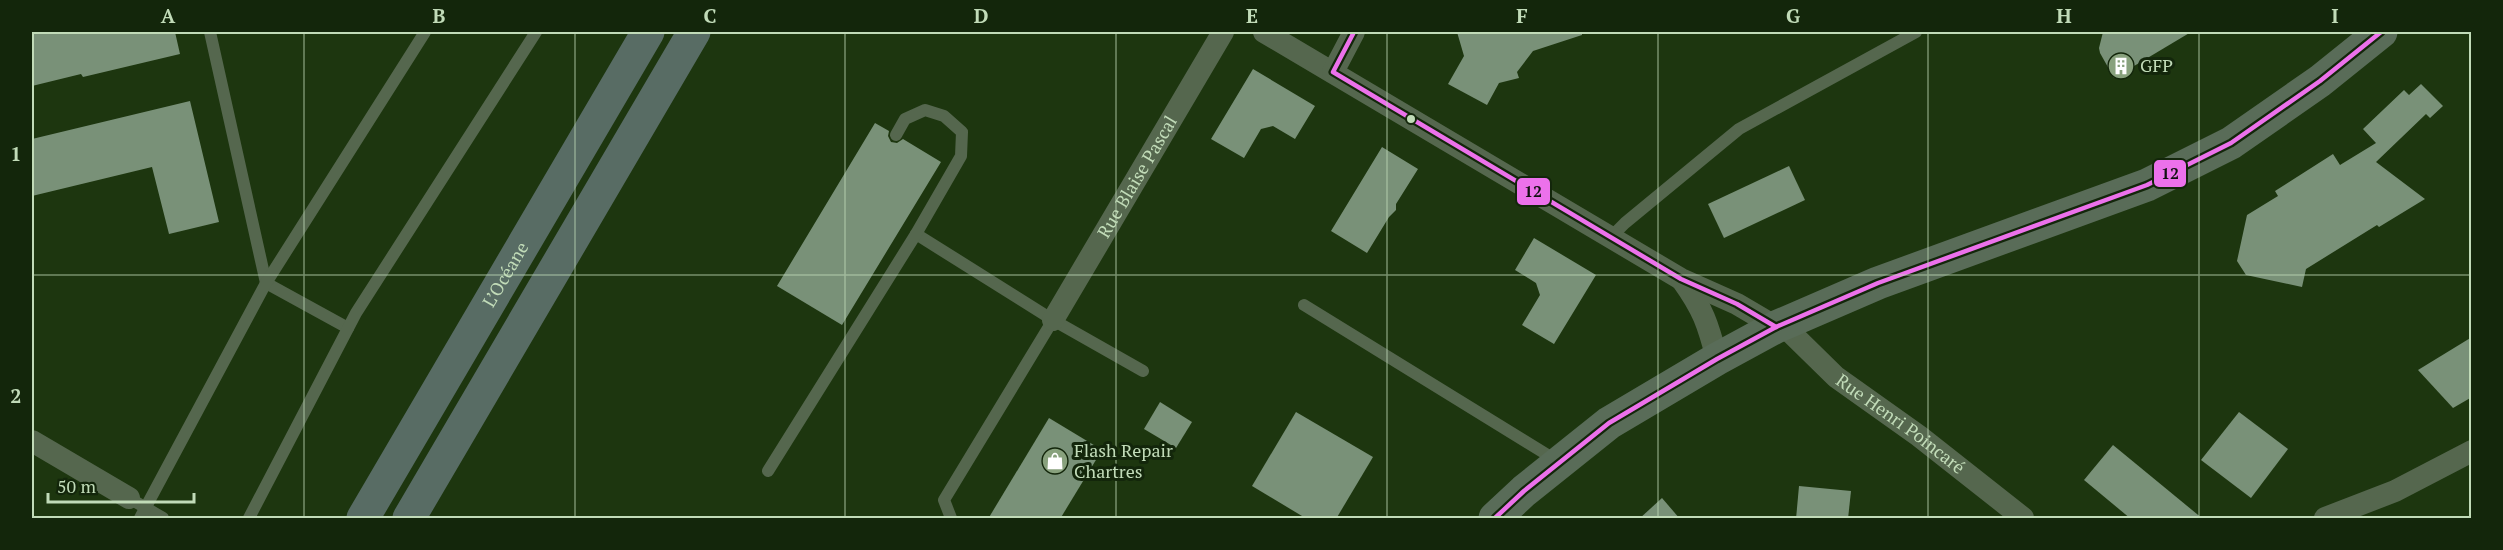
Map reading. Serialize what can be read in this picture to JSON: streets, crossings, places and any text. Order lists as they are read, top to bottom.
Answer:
{
  "streets": {
    "highway": ["L’Océane"],
    "street": ["Rue Blaise Pascal", "Rue Henri Poincaré"]
  },
  "places": {
    "building": ["GFP"],
    "shop": ["Flash Repair Chartres"]
  },
  "lines": ["transit line 12"],
  "scale_bar": "50 m",
  "grid": {
    "columns": [
      "A",
      "B",
      "C",
      "D",
      "E",
      "F",
      "G",
      "H",
      "I"
    ],
    "rows": ["1", "2"]
  }
}
